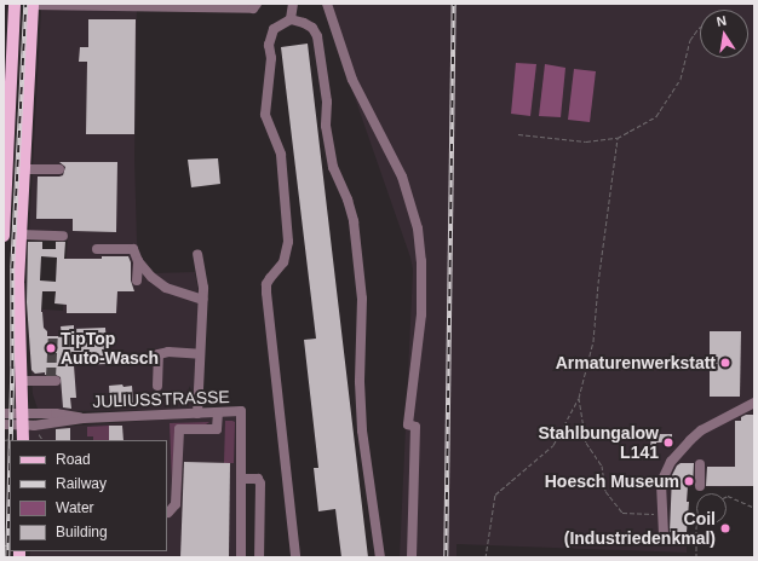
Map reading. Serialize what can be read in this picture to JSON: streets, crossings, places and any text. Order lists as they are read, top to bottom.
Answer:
{
  "streets": {
    "street": ["JULIUSSTRASSE"]
  },
  "places": [
    "TipTop Auto-Wasch",
    "Armaturenwerkstatt",
    "Stahlbungalow L141",
    "Hoesch Museum",
    "Coil (Industriedenkmal)"
  ],
  "legend": [
    "Road",
    "Railway",
    "Water",
    "Building"
  ],
  "north": "top"
}
